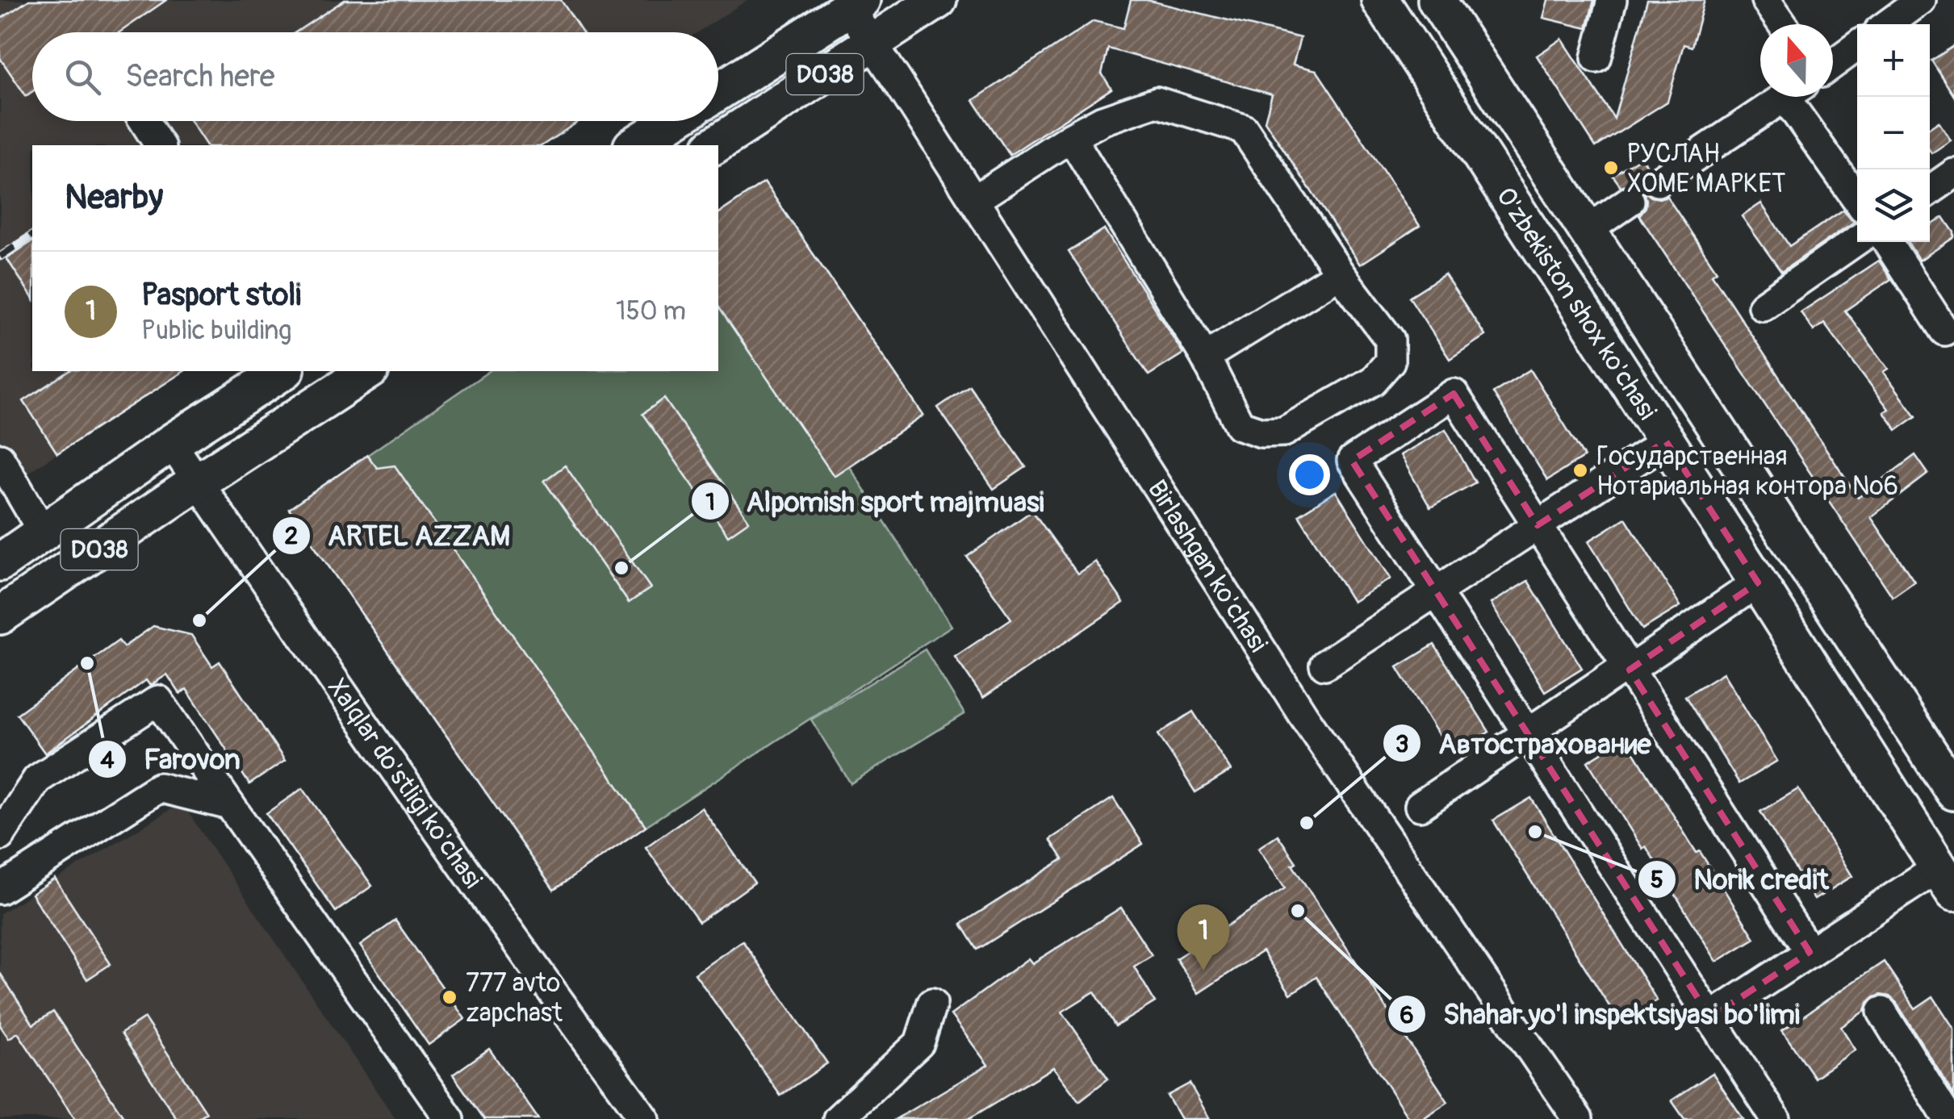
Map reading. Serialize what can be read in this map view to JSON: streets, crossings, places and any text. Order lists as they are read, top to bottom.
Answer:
{
  "streets": {
    "main road": ["D038", "O'zbekiston shox ko'chasi"],
    "street": ["Birlashgan ko'chasi", "Xalqlar do'stligi ko'chasi"]
  },
  "crossings": [
    ["D038", "Birlashgan ko'chasi"],
    ["D038", "Xalqlar do'stligi ko'chasi"]
  ],
  "places": [
    "РУСЛАН ХОМЕ МАРКЕТ",
    "Государственная Нотариальная контора №6",
    "Alpomish sport majmuasi",
    "ARTEL AZZAM",
    "Farovon",
    "Автострахование",
    "Norik credit",
    "Shahar yo'l inspektsiyasi bo'limi",
    "777 avto zapchast"
  ],
  "north": "top",
  "page": {
    "map_buttons": ["+", "−"],
    "search": "Search here",
    "heading": "Nearby",
    "list": [
      {
        "mark": "1",
        "name": "Pasport stoli",
        "note": "Public building",
        "value": "150 m"
      }
    ],
    "pins": "1"
  }
}
